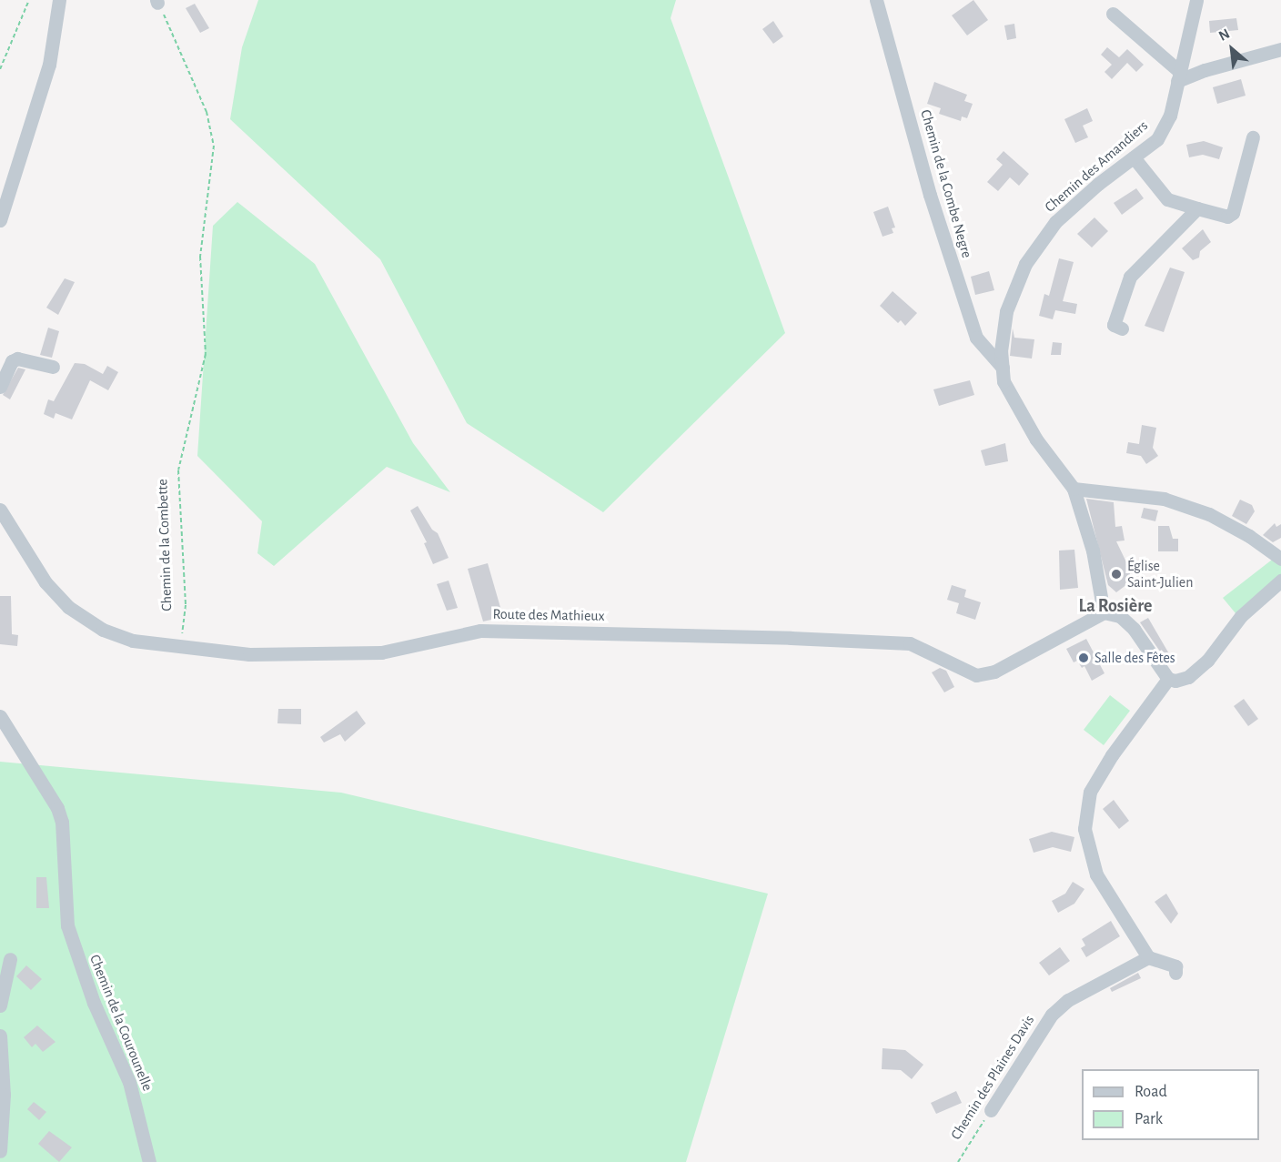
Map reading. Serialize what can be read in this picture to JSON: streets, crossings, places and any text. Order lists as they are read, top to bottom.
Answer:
{
  "streets": {
    "street": [
      "Chemin des Amandiers",
      "Chemin de la Combe Negre",
      "Route des Mathieux",
      "Chemin de la Courounelle",
      "Chemin des Plaines Davis"
    ],
    "path": ["Chemin de la Combette"]
  },
  "crossings": [
    ["Chemin des Amandiers", "Chemin de la Combe Negre"],
    ["Chemin des Amandiers", "Route des Mathieux"],
    ["Chemin de la Combette", "Route des Mathieux"]
  ],
  "districts": ["La Rosière"],
  "places": ["Église Saint-Julien", "Salle des Fêtes"],
  "legend": ["Road", "Park"],
  "north": "top left"
}
